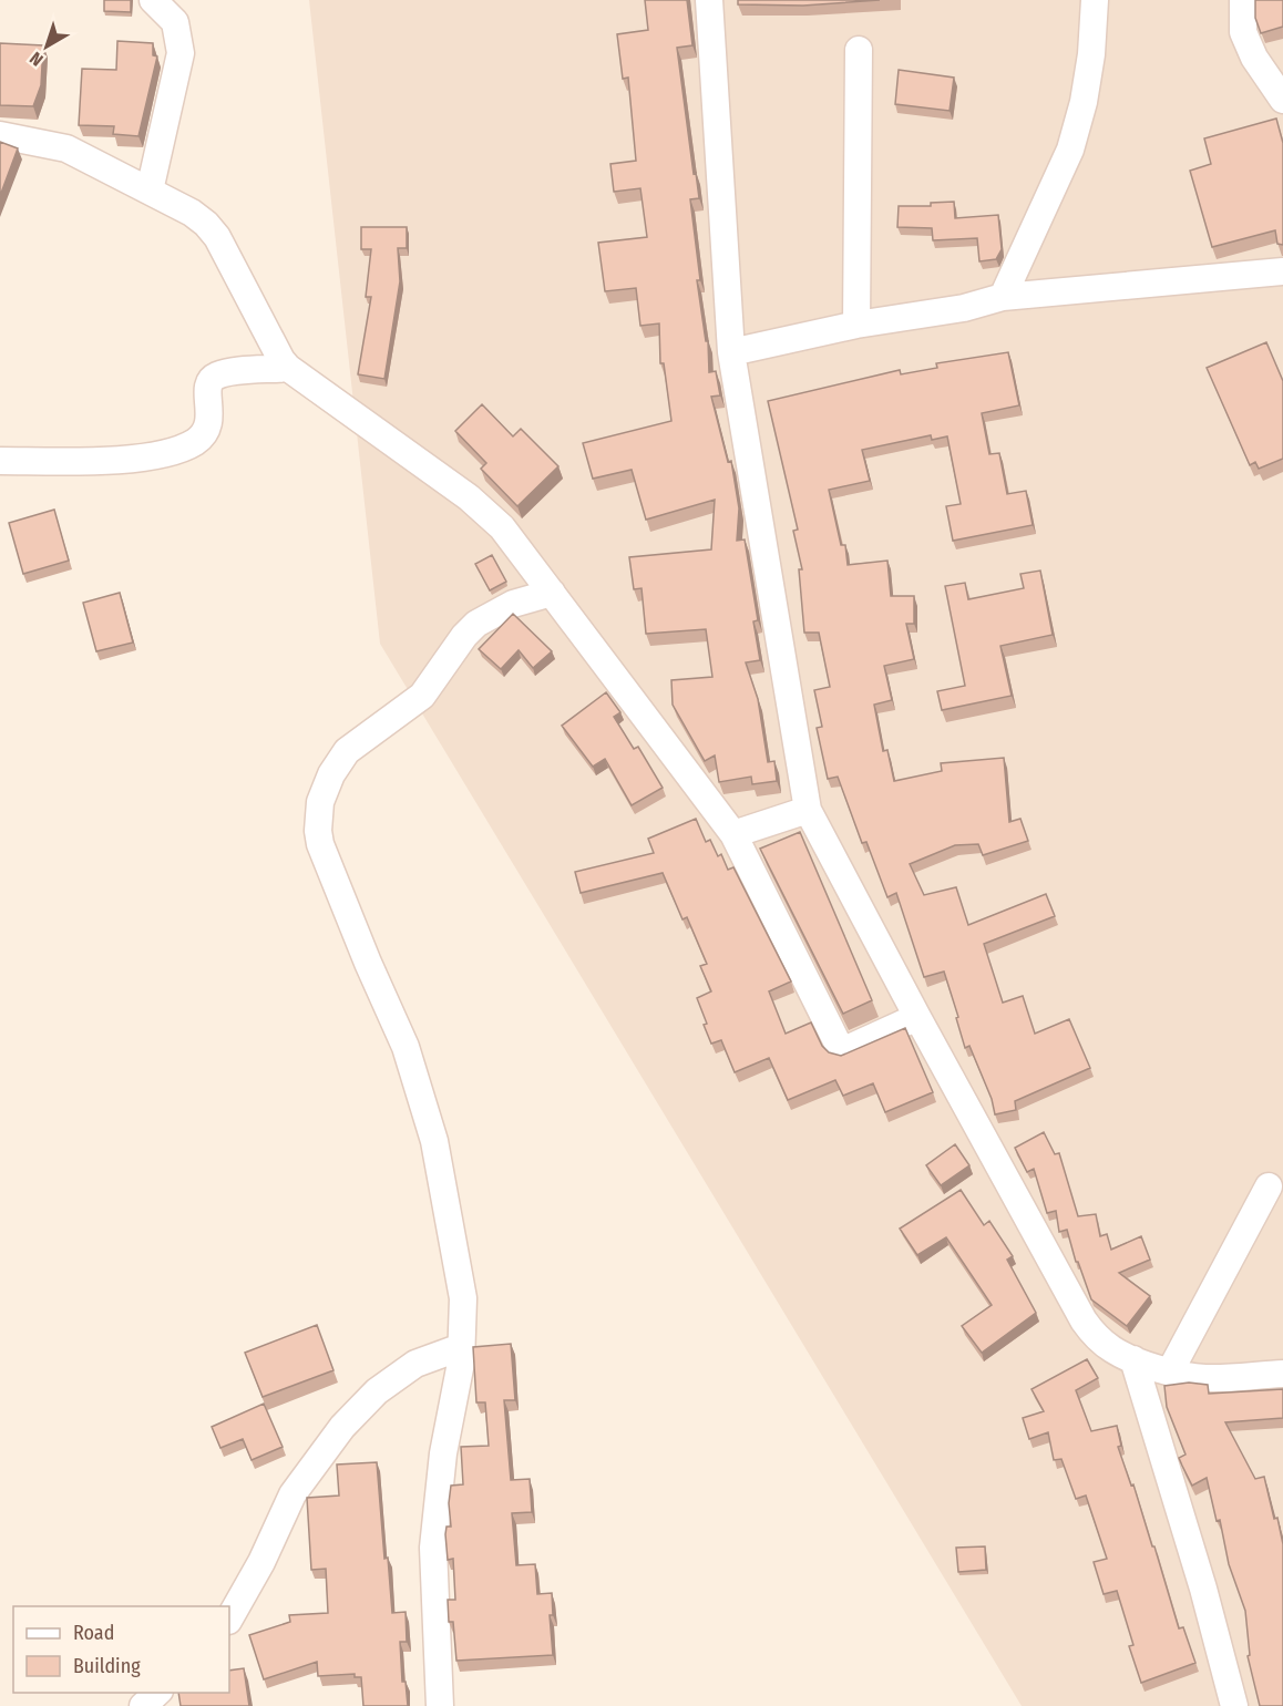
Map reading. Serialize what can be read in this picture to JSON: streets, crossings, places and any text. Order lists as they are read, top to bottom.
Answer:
{
  "legend": ["Road", "Building"],
  "north": "bottom left"
}
